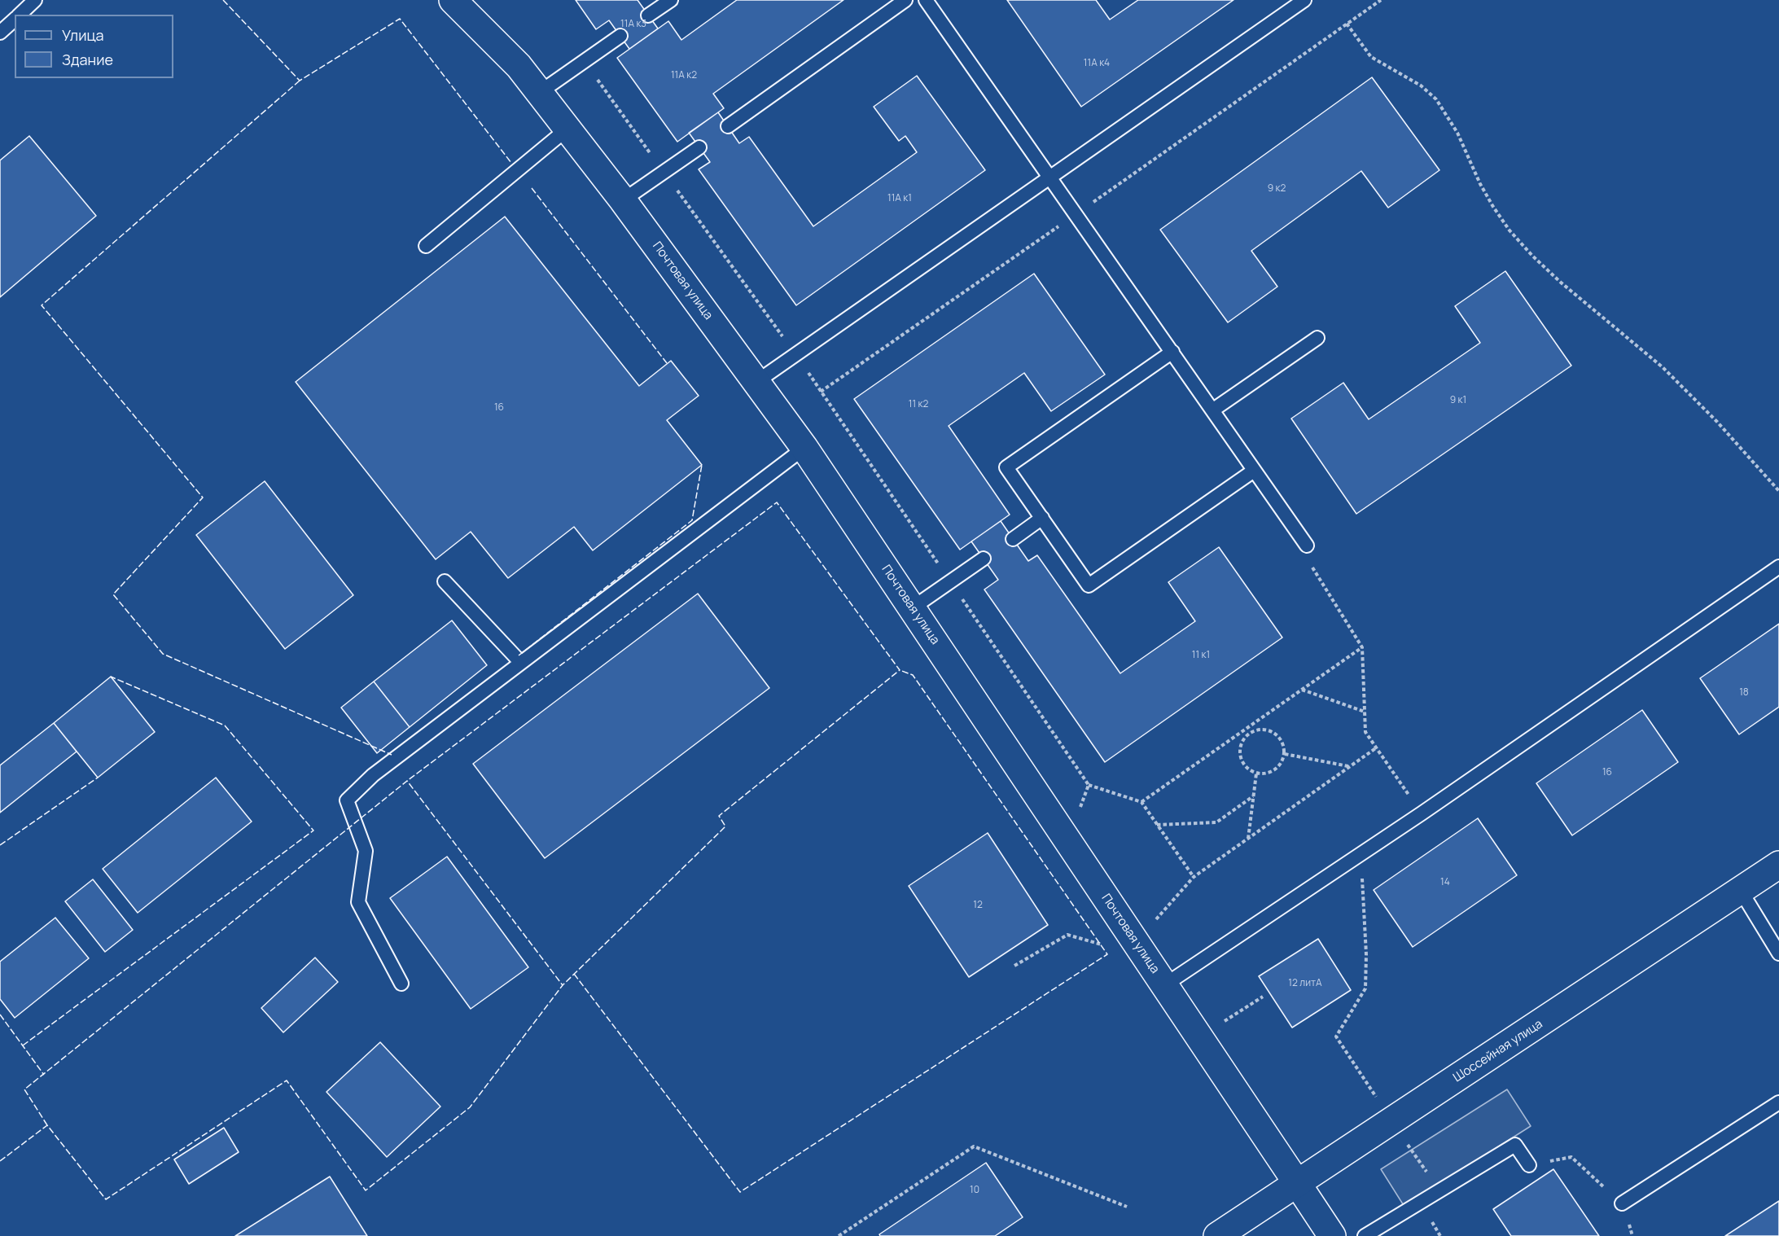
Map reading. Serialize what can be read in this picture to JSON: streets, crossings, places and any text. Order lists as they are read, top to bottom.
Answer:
{
  "streets": {
    "street": ["Почтовая улица", "Шоссейная улица"]
  },
  "crossings": [
    ["Почтовая улица", "Шоссейная улица"]
  ],
  "house_numbers": [
    "11А к3",
    "11А к4",
    "11А к2",
    "9 к2",
    "11А к1",
    "9 к1",
    "11 к2",
    "16",
    "11 к1",
    "18",
    "16",
    "14",
    "12",
    "12 литА",
    "10"
  ],
  "legend": ["Улица", "Здание"]
}
